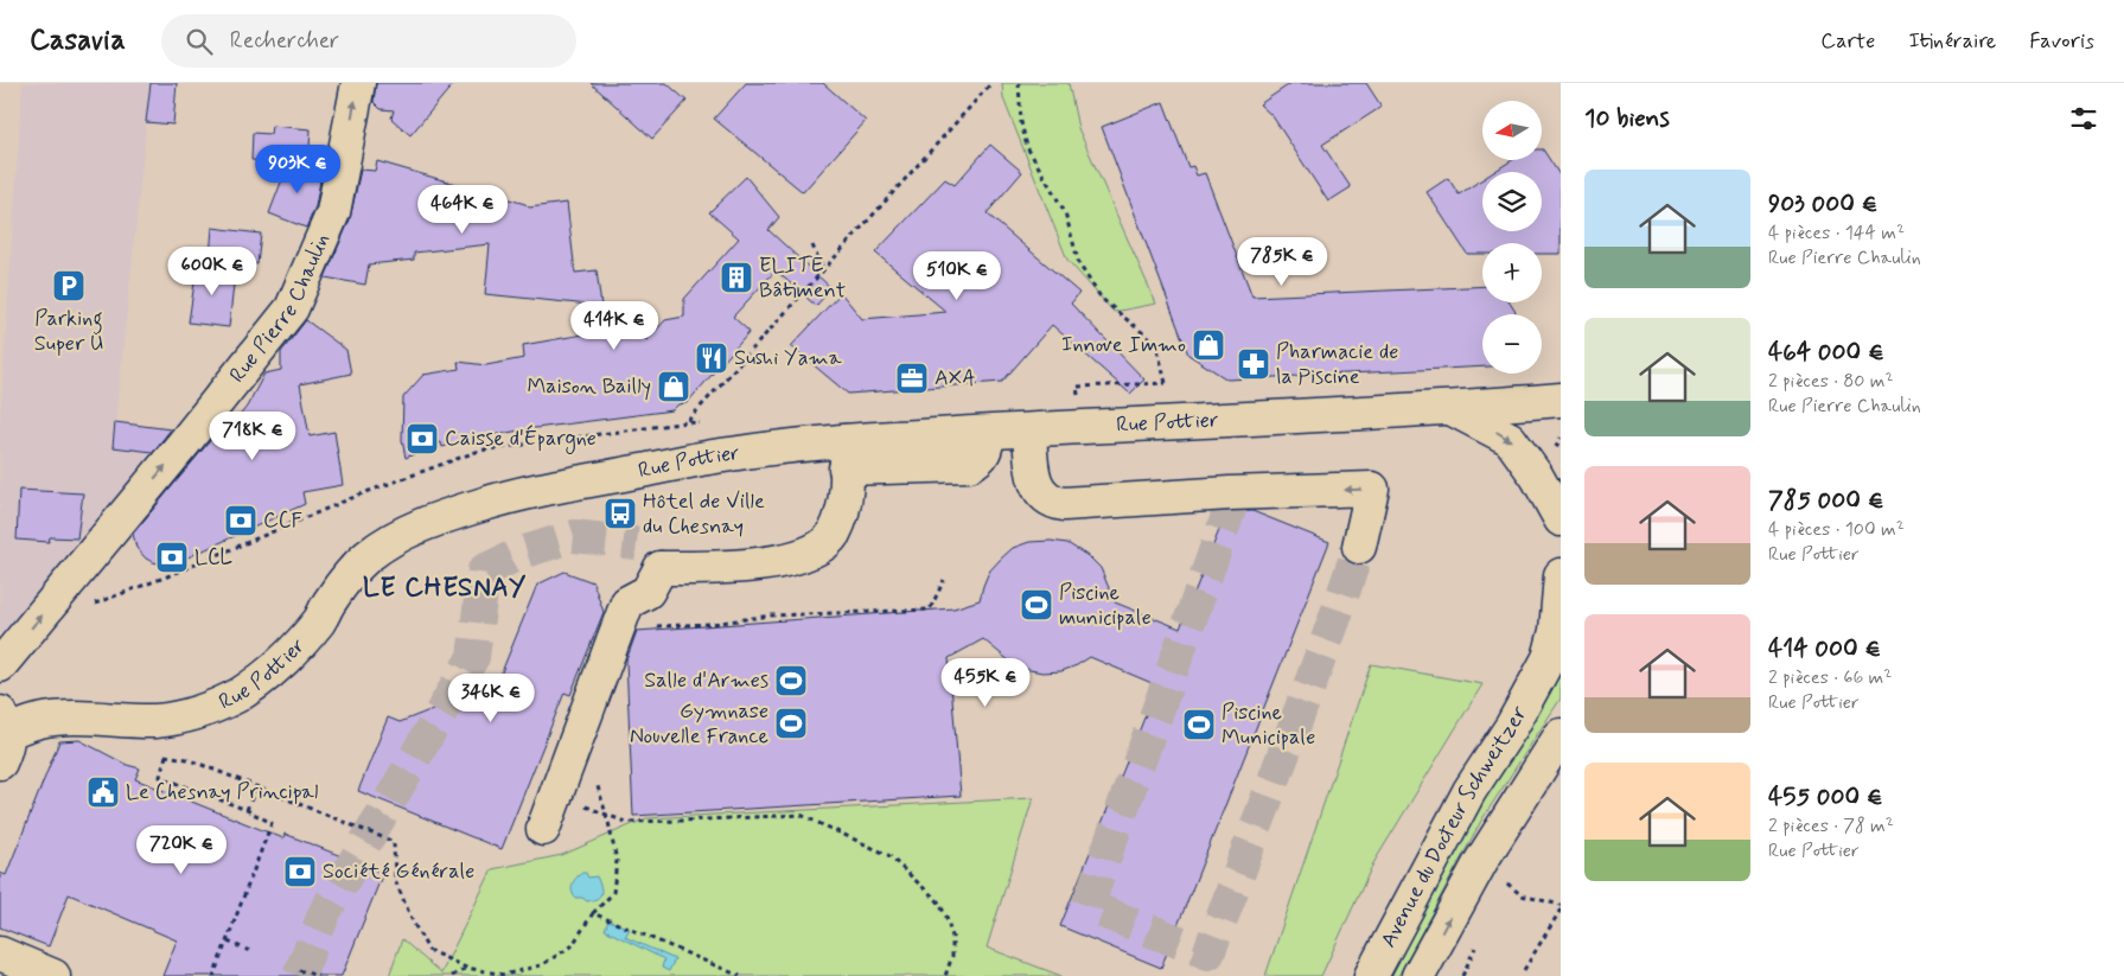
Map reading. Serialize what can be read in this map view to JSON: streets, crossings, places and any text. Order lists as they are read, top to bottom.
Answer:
{
  "streets": {
    "street": ["Rue Pierre Chaulin", "Rue Pottier", "Avenue du Docteur Schweitzer"]
  },
  "one_way": ["Rue Pierre Chaulin"],
  "districts": ["LE CHESNAY"],
  "places": {
    "building": ["ELITE Bâtiment"],
    "parking": ["Parking Super U"],
    "shop": ["Innove Immo", "Maison Bailly"],
    "restaurant": ["Sushi Yama"],
    "pharmacy": ["Pharmacie de la Piscine"],
    "office": ["AXA"],
    "bank": [
      "Caisse d'Épargne",
      "CCF",
      "LCL",
      "Société Générale"
    ],
    "bus stop": ["Hôtel de Ville du Chesnay"],
    "sports": [
      "Piscine municipale",
      "Salle d'Armes",
      "Gymnase Nouvelle France",
      "Piscine Municipale"
    ],
    "public building": ["Le Chesnay Principal"]
  },
  "north": "left",
  "page": {
    "header": "Casavia",
    "search": "Rechercher",
    "nav": ["Carte", "Itinéraire", "Favoris"],
    "heading": "10 biens",
    "map_buttons": ["+", "−"],
    "price": [
      "903K €",
      "464K €",
      "785K €",
      "600K €",
      "510K €",
      "414K €",
      "718K €",
      "455K €",
      "346K €",
      "720K €"
    ],
    "list": [
      {
        "name": "903 000 €",
        "note": "4 pièces · 144 m² · Rue Pierre Chaulin"
      },
      {
        "name": "464 000 €",
        "note": "2 pièces · 80 m² · Rue Pierre Chaulin"
      },
      {
        "name": "785 000 €",
        "note": "4 pièces · 100 m² · Rue Pottier"
      },
      {
        "name": "414 000 €",
        "note": "2 pièces · 66 m² · Rue Pottier"
      },
      {
        "name": "455 000 €",
        "note": "2 pièces · 78 m² · Rue Pottier"
      }
    ]
  }
}
